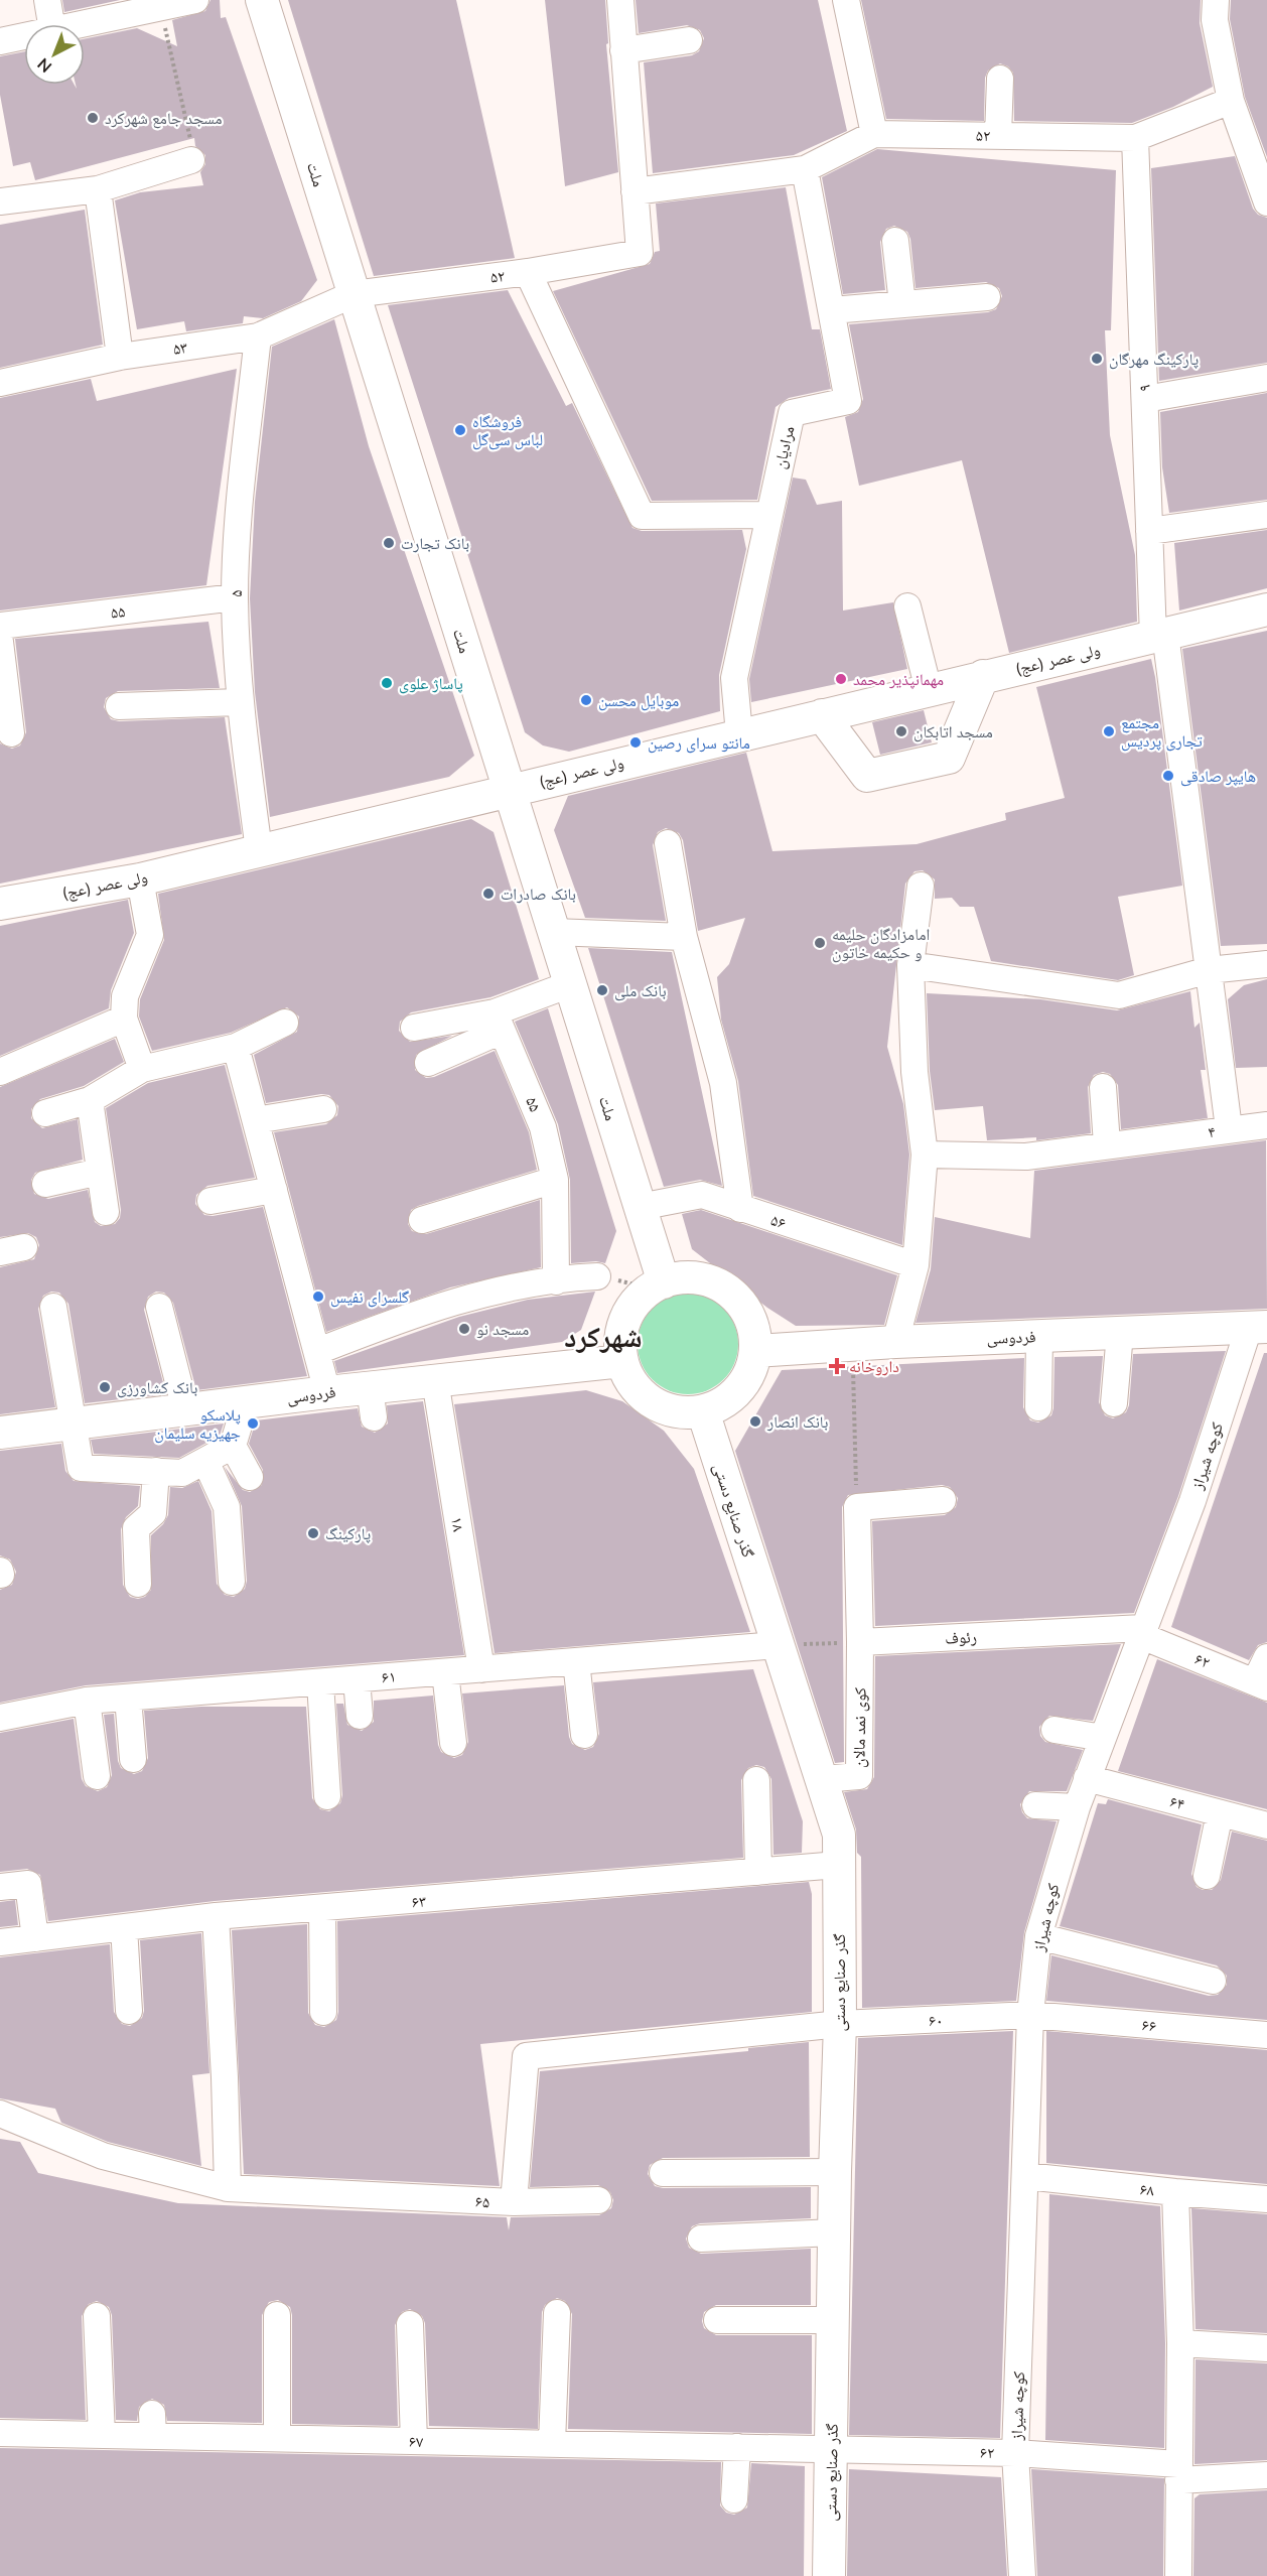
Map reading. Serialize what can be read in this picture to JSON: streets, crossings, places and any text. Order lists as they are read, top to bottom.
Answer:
{
  "streets": {
    "main road": [
      "ملت",
      "ولی عصر (عج)",
      "فردوسی",
      "گذر صنایع دستی"
    ],
    "street": [
      "۵۲",
      "۵۳",
      "۹",
      "مرادیان",
      "۵",
      "۵۵",
      "۴",
      "۵۶",
      "کوچه شیراز",
      "۱۸",
      "رئوف",
      "۶۲",
      "۶۱",
      "کوی نمد مالان",
      "۶۴",
      "۶۳",
      "۶۰",
      "۶۶",
      "۶۸",
      "۶۵",
      "۶۷"
    ]
  },
  "crossings": [
    ["۵۲", "ملت"],
    ["۵۲", "۵۳"],
    ["۵۲", "۹"],
    ["۵۲", "مرادیان"],
    ["ملت", "۵۳"],
    ["ملت", "ولی عصر (عج)"],
    ["ملت", "۵۶"],
    ["ملت", "فردوسی"],
    ["ملت", "گذر صنایع دستی"],
    ["۵۳", "۵"],
    ["۹", "ولی عصر (عج)"],
    ["۹", "۴"],
    ["مرادیان", "ولی عصر (عج)"],
    ["۵", "۵۵"],
    ["۵", "ولی عصر (عج)"],
    ["ولی عصر (عج)", "۴"],
    ["فردوسی", "کوچه شیراز"],
    ["فردوسی", "گذر صنایع دستی"],
    ["فردوسی", "۱۸"],
    ["کوچه شیراز", "رئوف"],
    ["کوچه شیراز", "۶۲"],
    ["کوچه شیراز", "۶۴"],
    ["کوچه شیراز", "۶۰"],
    ["کوچه شیراز", "۶۶"],
    ["کوچه شیراز", "۶۸"],
    ["گذر صنایع دستی", "۶۲"],
    ["گذر صنایع دستی", "۶۱"],
    ["گذر صنایع دستی", "کوی نمد مالان"],
    ["گذر صنایع دستی", "۶۳"],
    ["گذر صنایع دستی", "۶۰"],
    ["گذر صنایع دستی", "۶۵"],
    ["گذر صنایع دستی", "۶۷"],
    ["۱۸", "۶۱"],
    ["رئوف", "۶۲"],
    ["رئوف", "کوی نمد مالان"],
    ["۶۲", "۶۷"],
    ["۶۰", "۶۶"],
    ["۶۰", "۶۵"]
  ],
  "districts": ["شهرکرد"],
  "places": {
    "other": [
      "مسجد جامع شهرکرد",
      "پارکینگ مهرگان",
      "فروشگاه لباس سی‌گل",
      "بانک تجارت",
      "مهمانپذیر محمد",
      "پاساژ علوی",
      "موبایل محسن",
      "مسجد اتابکان",
      "مجتمع تجاری پردیس",
      "مانتو سرای رصین",
      "هایپر صادقی",
      "بانک صادرات",
      "امامزادگان حلیمه و حکیمه خاتون",
      "بانک ملی",
      "گلسرای نفیس",
      "مسجد نو",
      "بانک کشاورزی",
      "بانک انصار",
      "پلاسکو جهیزیه سلیمان",
      "پارکینگ"
    ],
    "health": ["داروخانه"]
  },
  "north": "bottom left"
}
